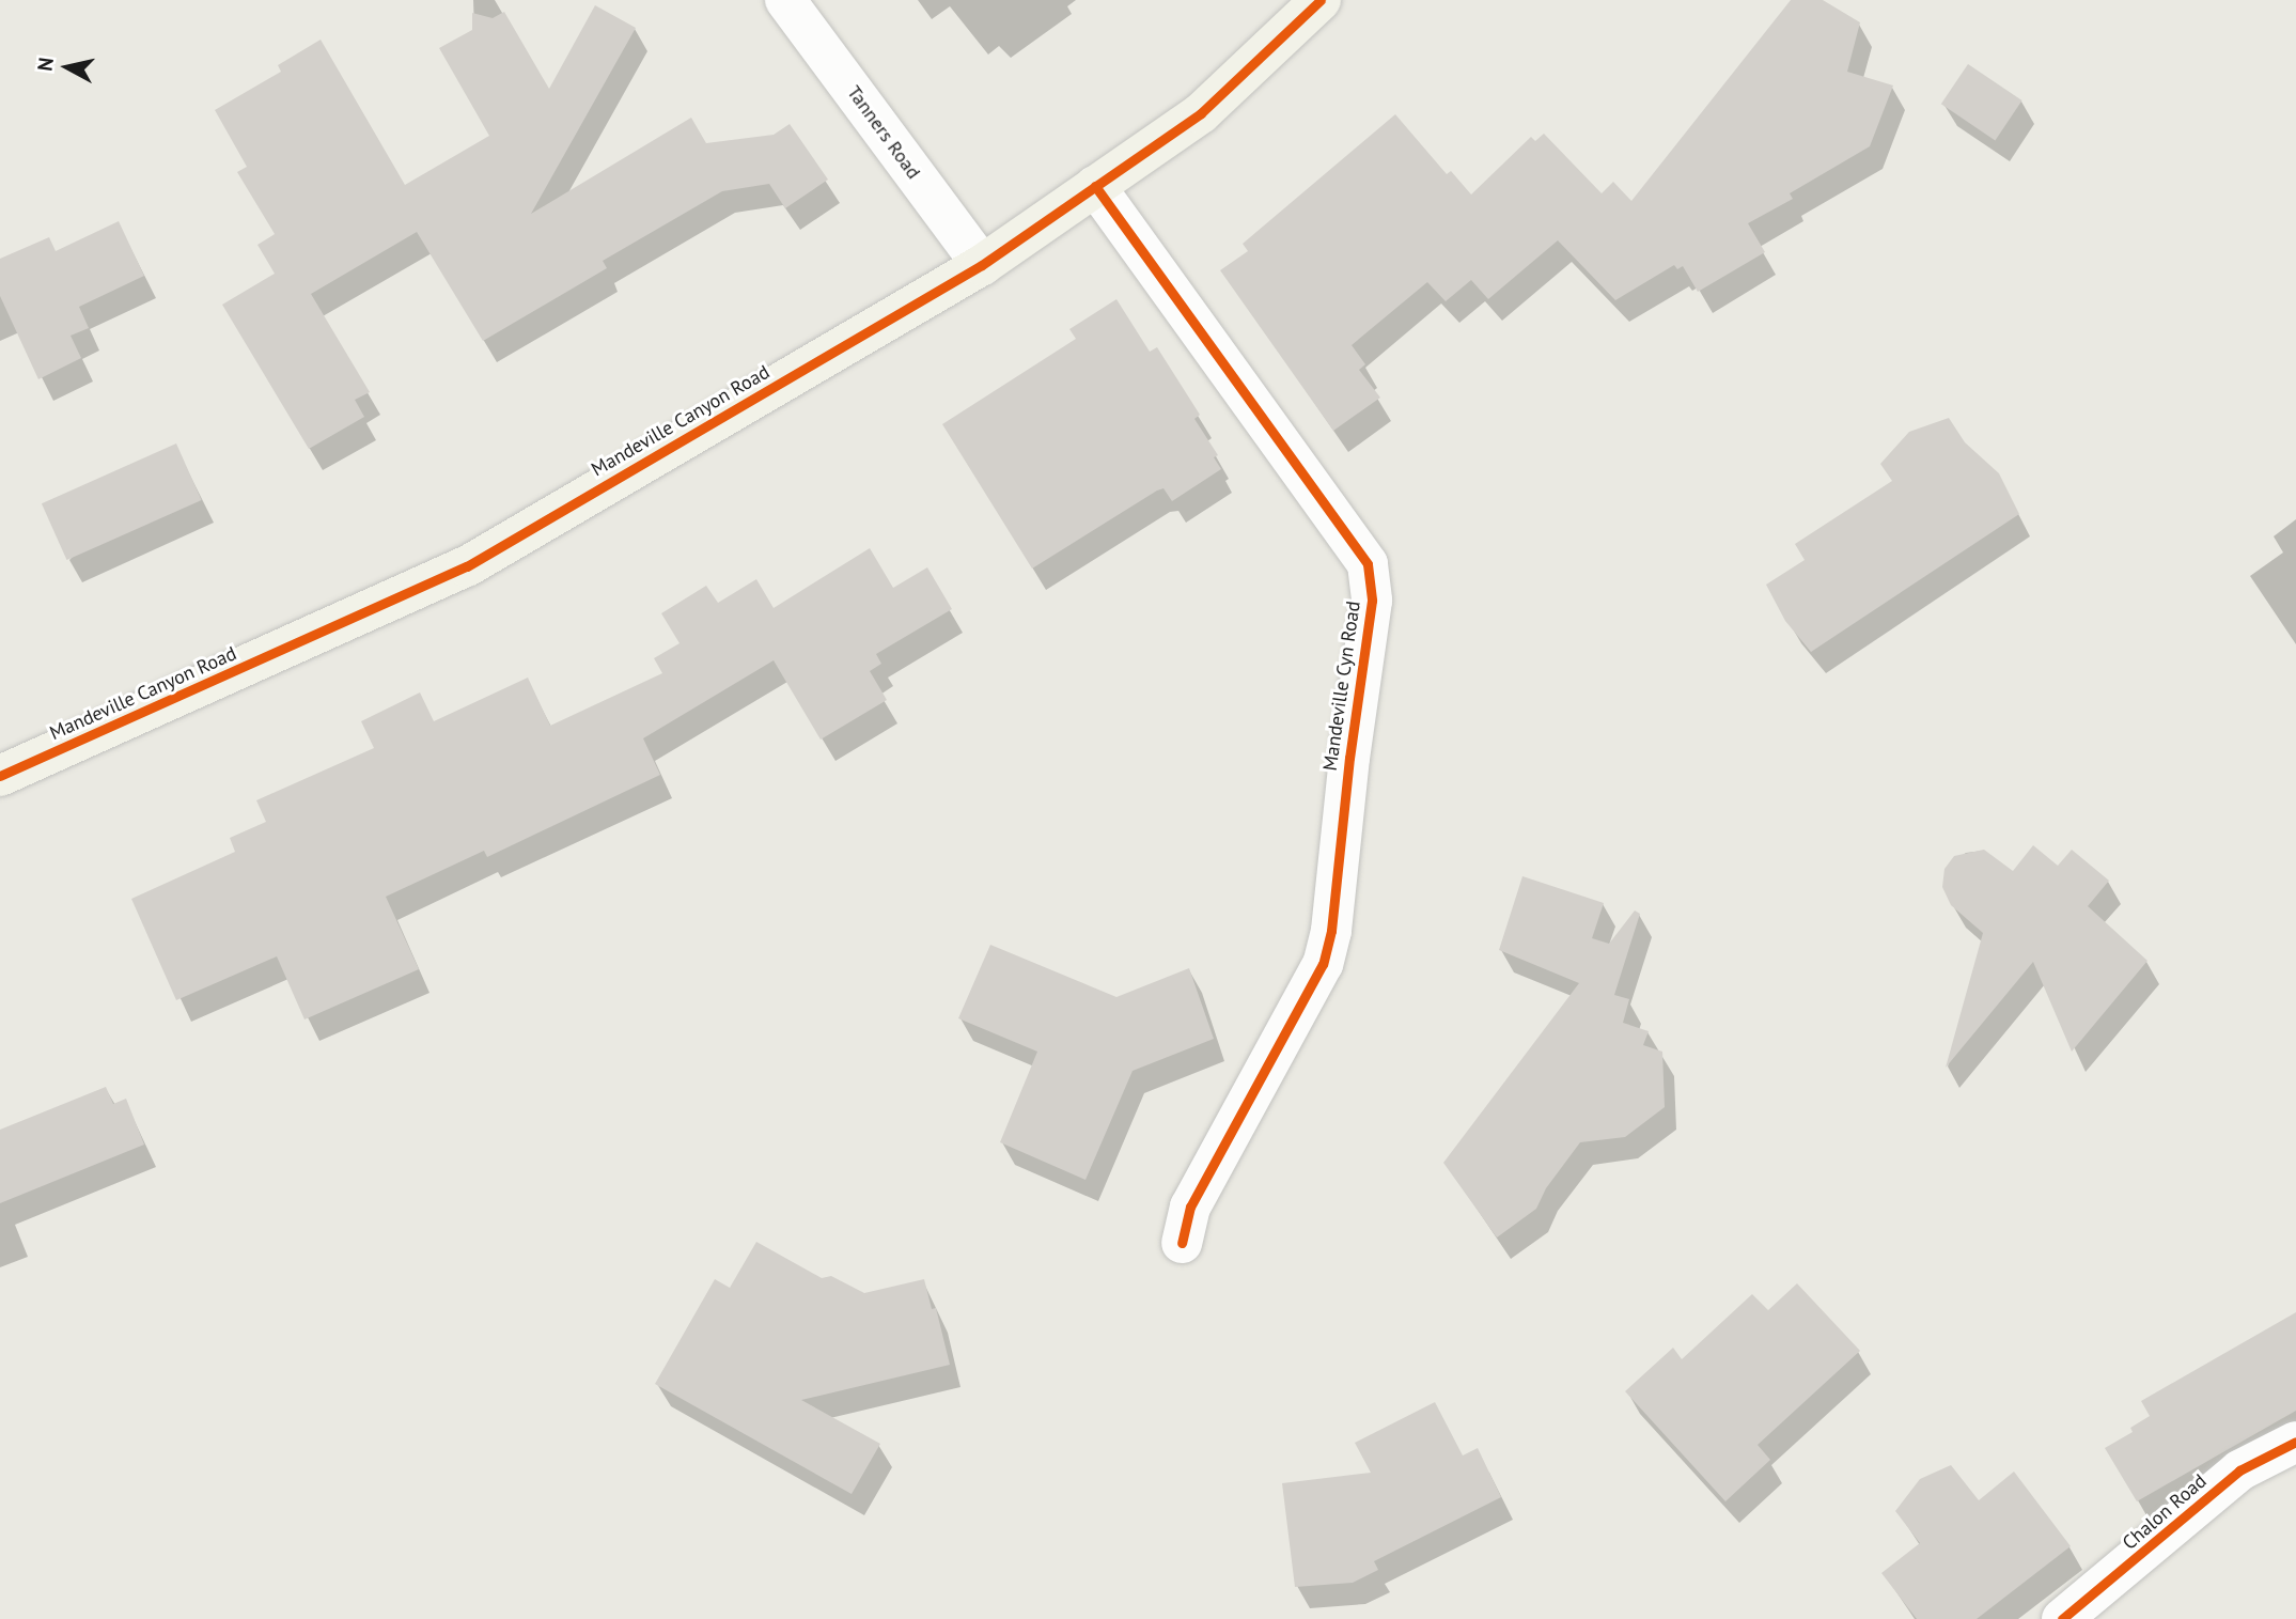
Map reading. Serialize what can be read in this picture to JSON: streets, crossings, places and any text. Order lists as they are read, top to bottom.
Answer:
{
  "streets": {
    "street": [
      "Tanners Road",
      "Mandeville Canyon Road",
      "Mandeville Cyn Road",
      "Chalon Road"
    ]
  },
  "crossings": [
    ["Tanners Road", "Mandeville Canyon Road"],
    ["Mandeville Canyon Road", "Mandeville Cyn Road"]
  ],
  "north": "left"
}
